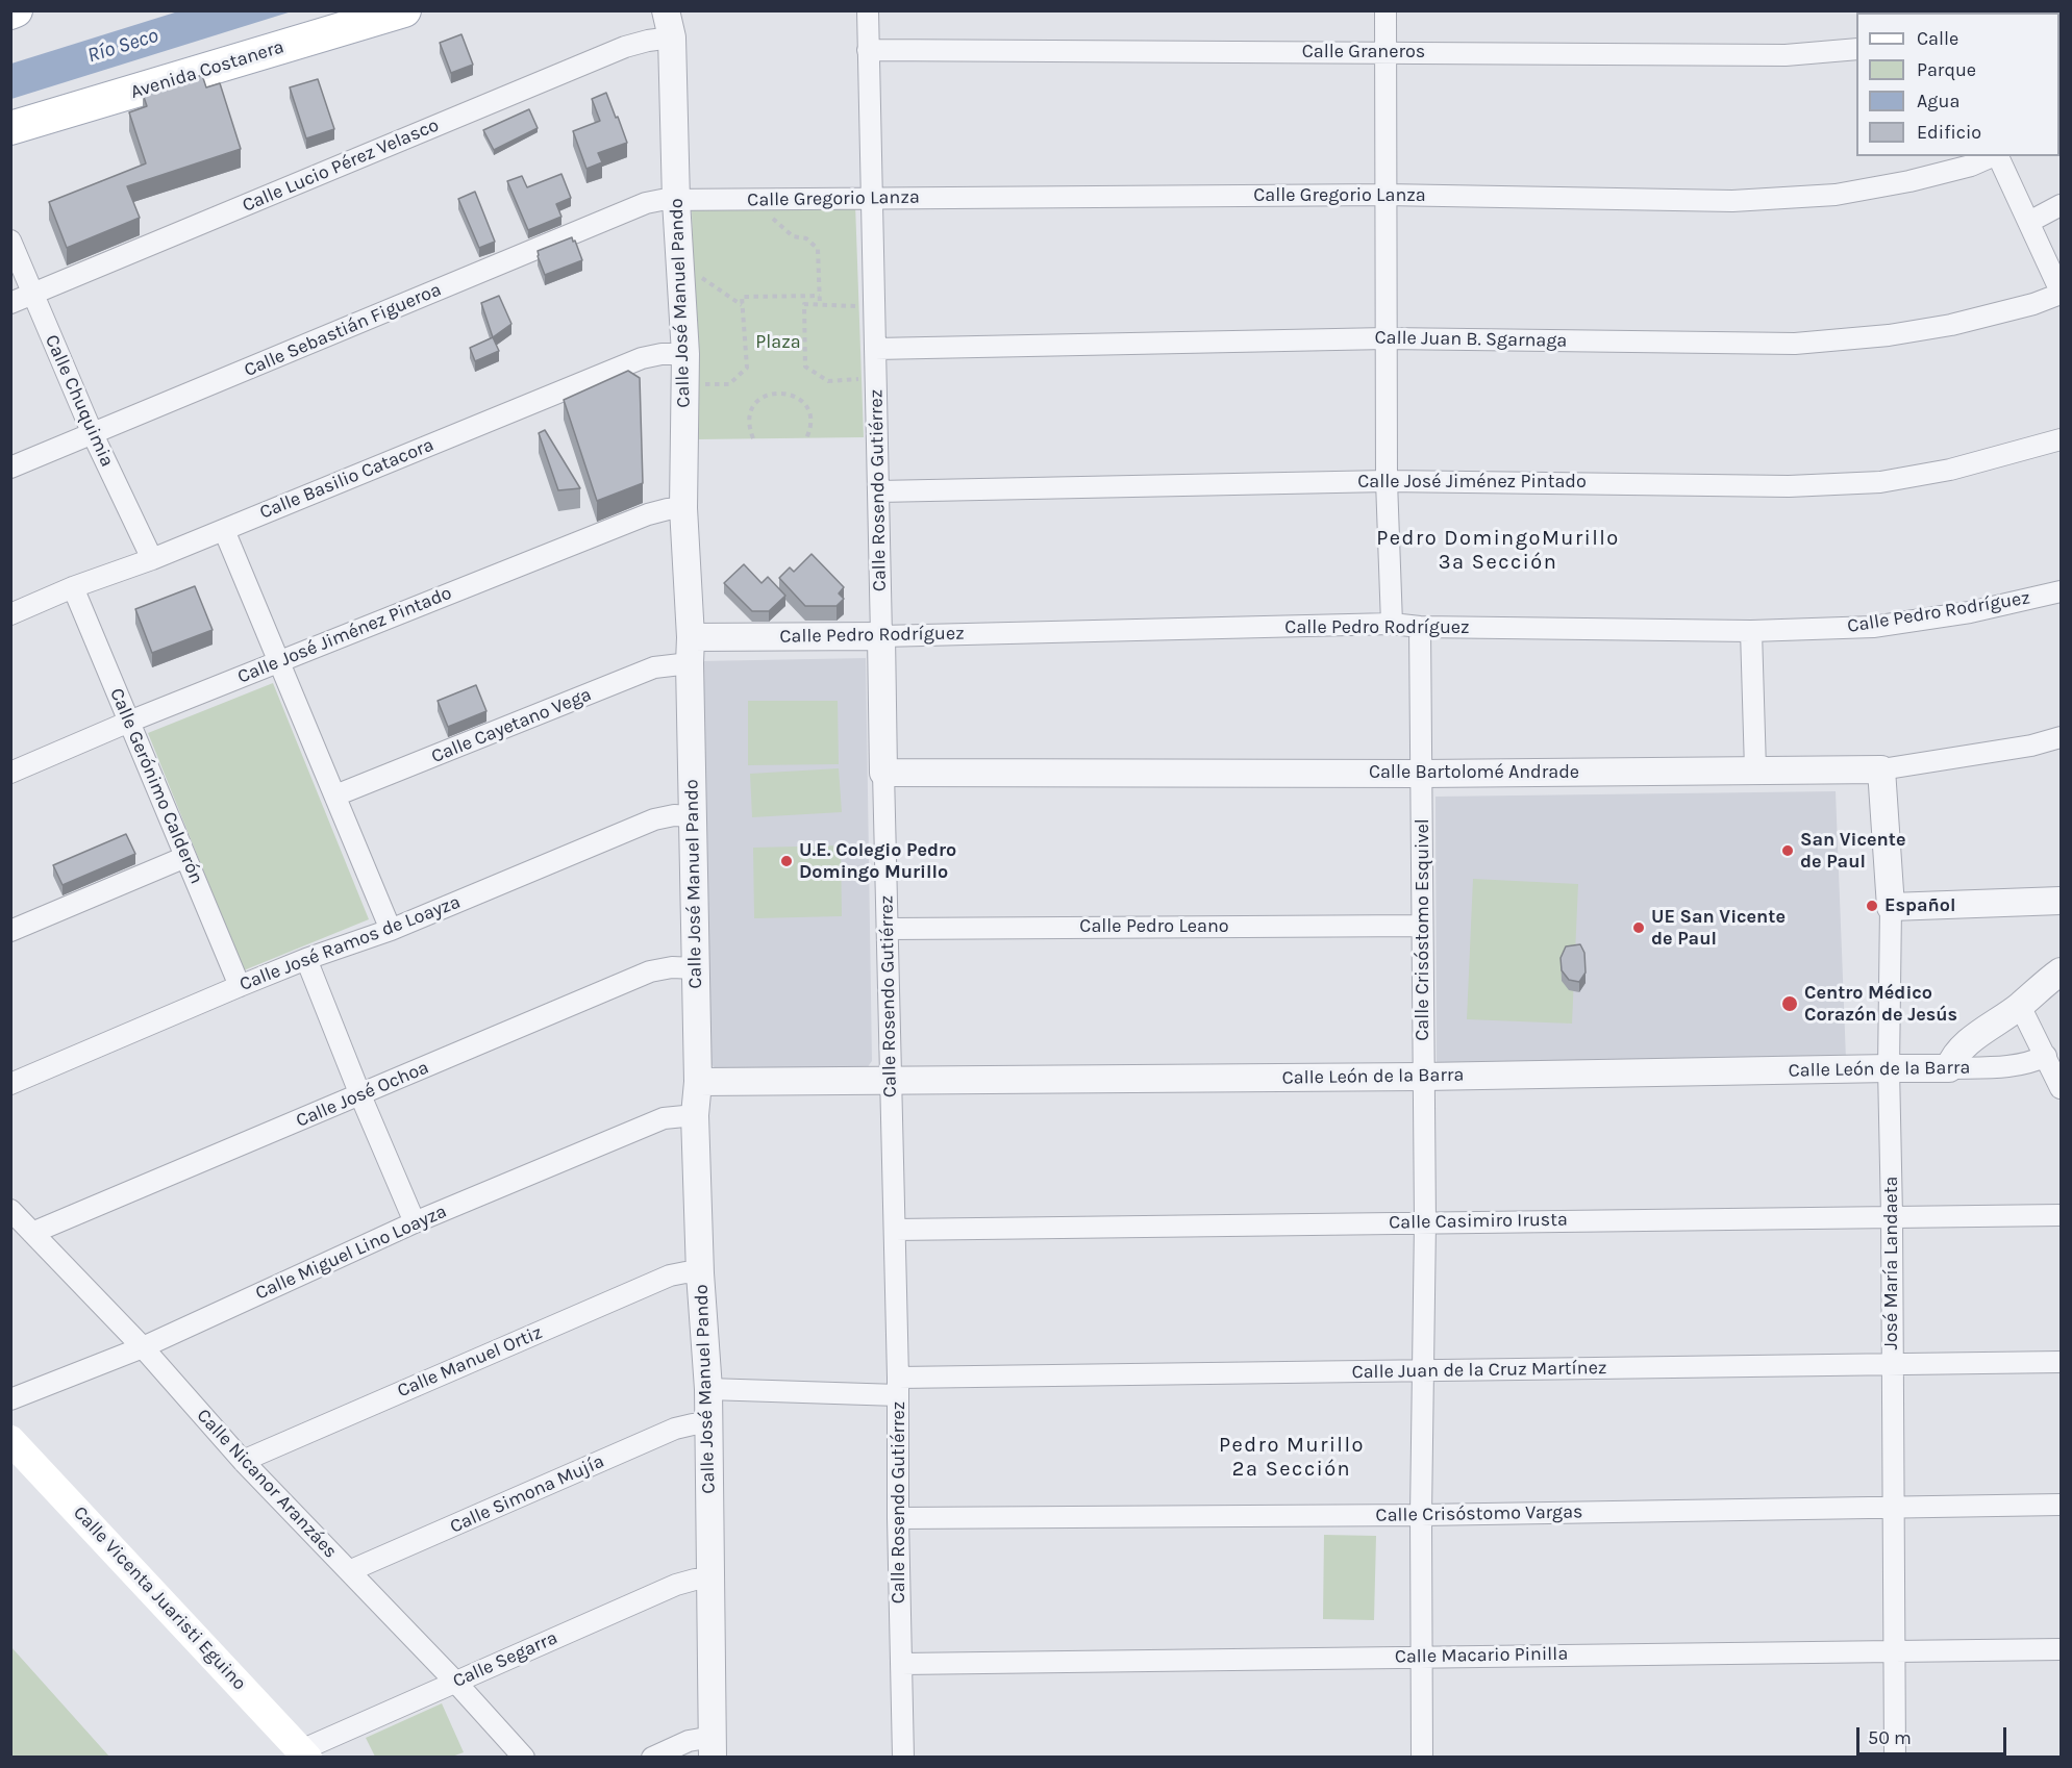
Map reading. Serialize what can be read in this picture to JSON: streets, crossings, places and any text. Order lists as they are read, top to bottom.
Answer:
{
  "streets": {
    "main road": ["Avenida Costanera", "Calle Vicenta Juaristi Eguino"],
    "street": [
      "Calle Graneros",
      "Calle Lucio Pérez Velasco",
      "Calle Gregorio Lanza",
      "Calle José Manuel Pando",
      "Calle Sebastián Figueroa",
      "Calle Juan B. Sgarnaga",
      "Calle Chuquimia",
      "Calle Basilio Catacora",
      "Calle José Jiménez Pintado",
      "Calle Rosendo Gutiérrez",
      "Calle Pedro Rodríguez",
      "Calle Cayetano Vega",
      "Calle Bartolomé Andrade",
      "Calle Gerónimo Calderón",
      "Calle Pedro Leano",
      "Calle Crisóstomo Esquivel",
      "Calle José Ramos de Loayza",
      "Calle León de la Barra",
      "Calle José Ochoa",
      "Calle Casimiro Irusta",
      "Calle Miguel Lino Loayza",
      "José María Landaeta",
      "Calle Manuel Ortiz",
      "Calle Juan de la Cruz Martínez",
      "Calle Nicanor Aranzáes",
      "Calle Simona Mujía",
      "Calle Crisóstomo Vargas",
      "Calle Macario Pinilla",
      "Calle Segarra"
    ]
  },
  "crossings": [
    ["Calle Graneros", "Calle Rosendo Gutiérrez"],
    ["Calle Lucio Pérez Velasco", "Calle José Manuel Pando"],
    ["Calle Lucio Pérez Velasco", "Calle Chuquimia"],
    ["Calle Gregorio Lanza", "Calle José Manuel Pando"],
    ["Calle Gregorio Lanza", "Calle Sebastián Figueroa"],
    ["Calle Gregorio Lanza", "Calle Rosendo Gutiérrez"],
    ["Calle José Manuel Pando", "Calle Sebastián Figueroa"],
    ["Calle José Manuel Pando", "Calle Basilio Catacora"],
    ["Calle José Manuel Pando", "Calle José Jiménez Pintado"],
    ["Calle José Manuel Pando", "Calle Pedro Rodríguez"],
    ["Calle José Manuel Pando", "Calle Cayetano Vega"],
    ["Calle José Manuel Pando", "Calle José Ramos de Loayza"],
    ["Calle José Manuel Pando", "Calle León de la Barra"],
    ["Calle José Manuel Pando", "Calle José Ochoa"],
    ["Calle José Manuel Pando", "Calle Miguel Lino Loayza"],
    ["Calle José Manuel Pando", "Calle Manuel Ortiz"],
    ["Calle José Manuel Pando", "Calle Juan de la Cruz Martínez"],
    ["Calle José Manuel Pando", "Calle Simona Mujía"],
    ["Calle José Manuel Pando", "Calle Segarra"],
    ["Calle Sebastián Figueroa", "Calle Chuquimia"],
    ["Calle Juan B. Sgarnaga", "Calle Rosendo Gutiérrez"],
    ["Calle Chuquimia", "Calle Basilio Catacora"],
    ["Calle Basilio Catacora", "Calle Gerónimo Calderón"],
    ["Calle José Jiménez Pintado", "Calle Rosendo Gutiérrez"],
    ["Calle José Jiménez Pintado", "Calle Gerónimo Calderón"],
    ["Calle Rosendo Gutiérrez", "Calle Pedro Rodríguez"],
    ["Calle Rosendo Gutiérrez", "Calle Bartolomé Andrade"],
    ["Calle Rosendo Gutiérrez", "Calle Pedro Leano"],
    ["Calle Rosendo Gutiérrez", "Calle León de la Barra"],
    ["Calle Rosendo Gutiérrez", "Calle Casimiro Irusta"],
    ["Calle Rosendo Gutiérrez", "Calle Juan de la Cruz Martínez"],
    ["Calle Rosendo Gutiérrez", "Calle Crisóstomo Vargas"],
    ["Calle Rosendo Gutiérrez", "Calle Macario Pinilla"],
    ["Calle Pedro Rodríguez", "Calle Crisóstomo Esquivel"],
    ["Calle Bartolomé Andrade", "Calle Crisóstomo Esquivel"],
    ["Calle Bartolomé Andrade", "José María Landaeta"],
    ["Calle Gerónimo Calderón", "Calle José Ramos de Loayza"],
    ["Calle Pedro Leano", "Calle Crisóstomo Esquivel"],
    ["Calle Crisóstomo Esquivel", "Calle León de la Barra"],
    ["Calle Crisóstomo Esquivel", "Calle Casimiro Irusta"],
    ["Calle Crisóstomo Esquivel", "Calle Juan de la Cruz Martínez"],
    ["Calle Crisóstomo Esquivel", "Calle Crisóstomo Vargas"],
    ["Calle Crisóstomo Esquivel", "Calle Macario Pinilla"],
    ["Calle León de la Barra", "José María Landaeta"],
    ["Calle José Ochoa", "Calle Nicanor Aranzáes"],
    ["Calle Casimiro Irusta", "José María Landaeta"],
    ["Calle Miguel Lino Loayza", "Calle Nicanor Aranzáes"],
    ["José María Landaeta", "Calle Juan de la Cruz Martínez"],
    ["José María Landaeta", "Calle Crisóstomo Vargas"],
    ["José María Landaeta", "Calle Macario Pinilla"],
    ["Calle Manuel Ortiz", "Calle Nicanor Aranzáes"],
    ["Calle Nicanor Aranzáes", "Calle Simona Mujía"],
    ["Calle Nicanor Aranzáes", "Calle Segarra"],
    ["Calle Vicenta Juaristi Eguino", "Calle Segarra"]
  ],
  "districts": ["Pedro DomingoMurillo 3ª Sección", "Pedro Murillo 2ª Sección"],
  "water": ["Río Seco"],
  "parks": ["Plaza"],
  "places": [
    "San Vicente de Paul",
    "U.E. Colegio Pedro Domingo Murillo",
    "Español",
    "UE San Vicente de Paul",
    "Centro Médico Corazón de Jesús"
  ],
  "legend": [
    "Calle",
    "Parque",
    "Agua",
    "Edificio"
  ],
  "scale_bar": "50 m"
}
